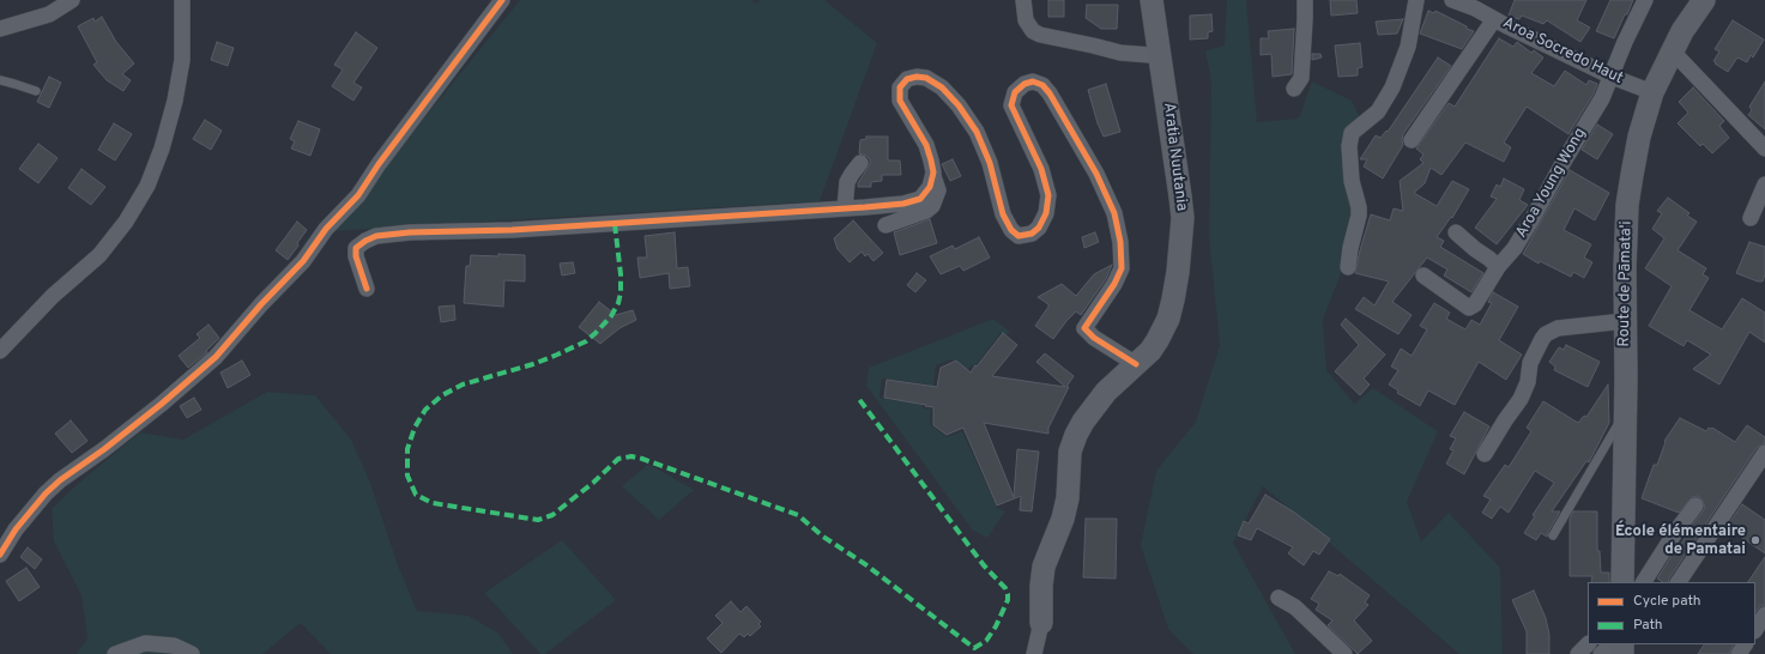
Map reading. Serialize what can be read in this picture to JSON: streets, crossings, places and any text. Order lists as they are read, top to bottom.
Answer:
{
  "streets": {
    "street": [
      "Aroa Socredo Haut",
      "Aratia Nuutania",
      "Aroa Young Wong",
      "Route de Pāmata'i"
    ]
  },
  "crossings": [
    ["Aroa Socredo Haut", "Aroa Young Wong"],
    ["Aroa Socredo Haut", "Route de Pāmata'i"]
  ],
  "places": ["École élémentaire de Pamatai"],
  "legend": ["Cycle path", "Path"]
}
